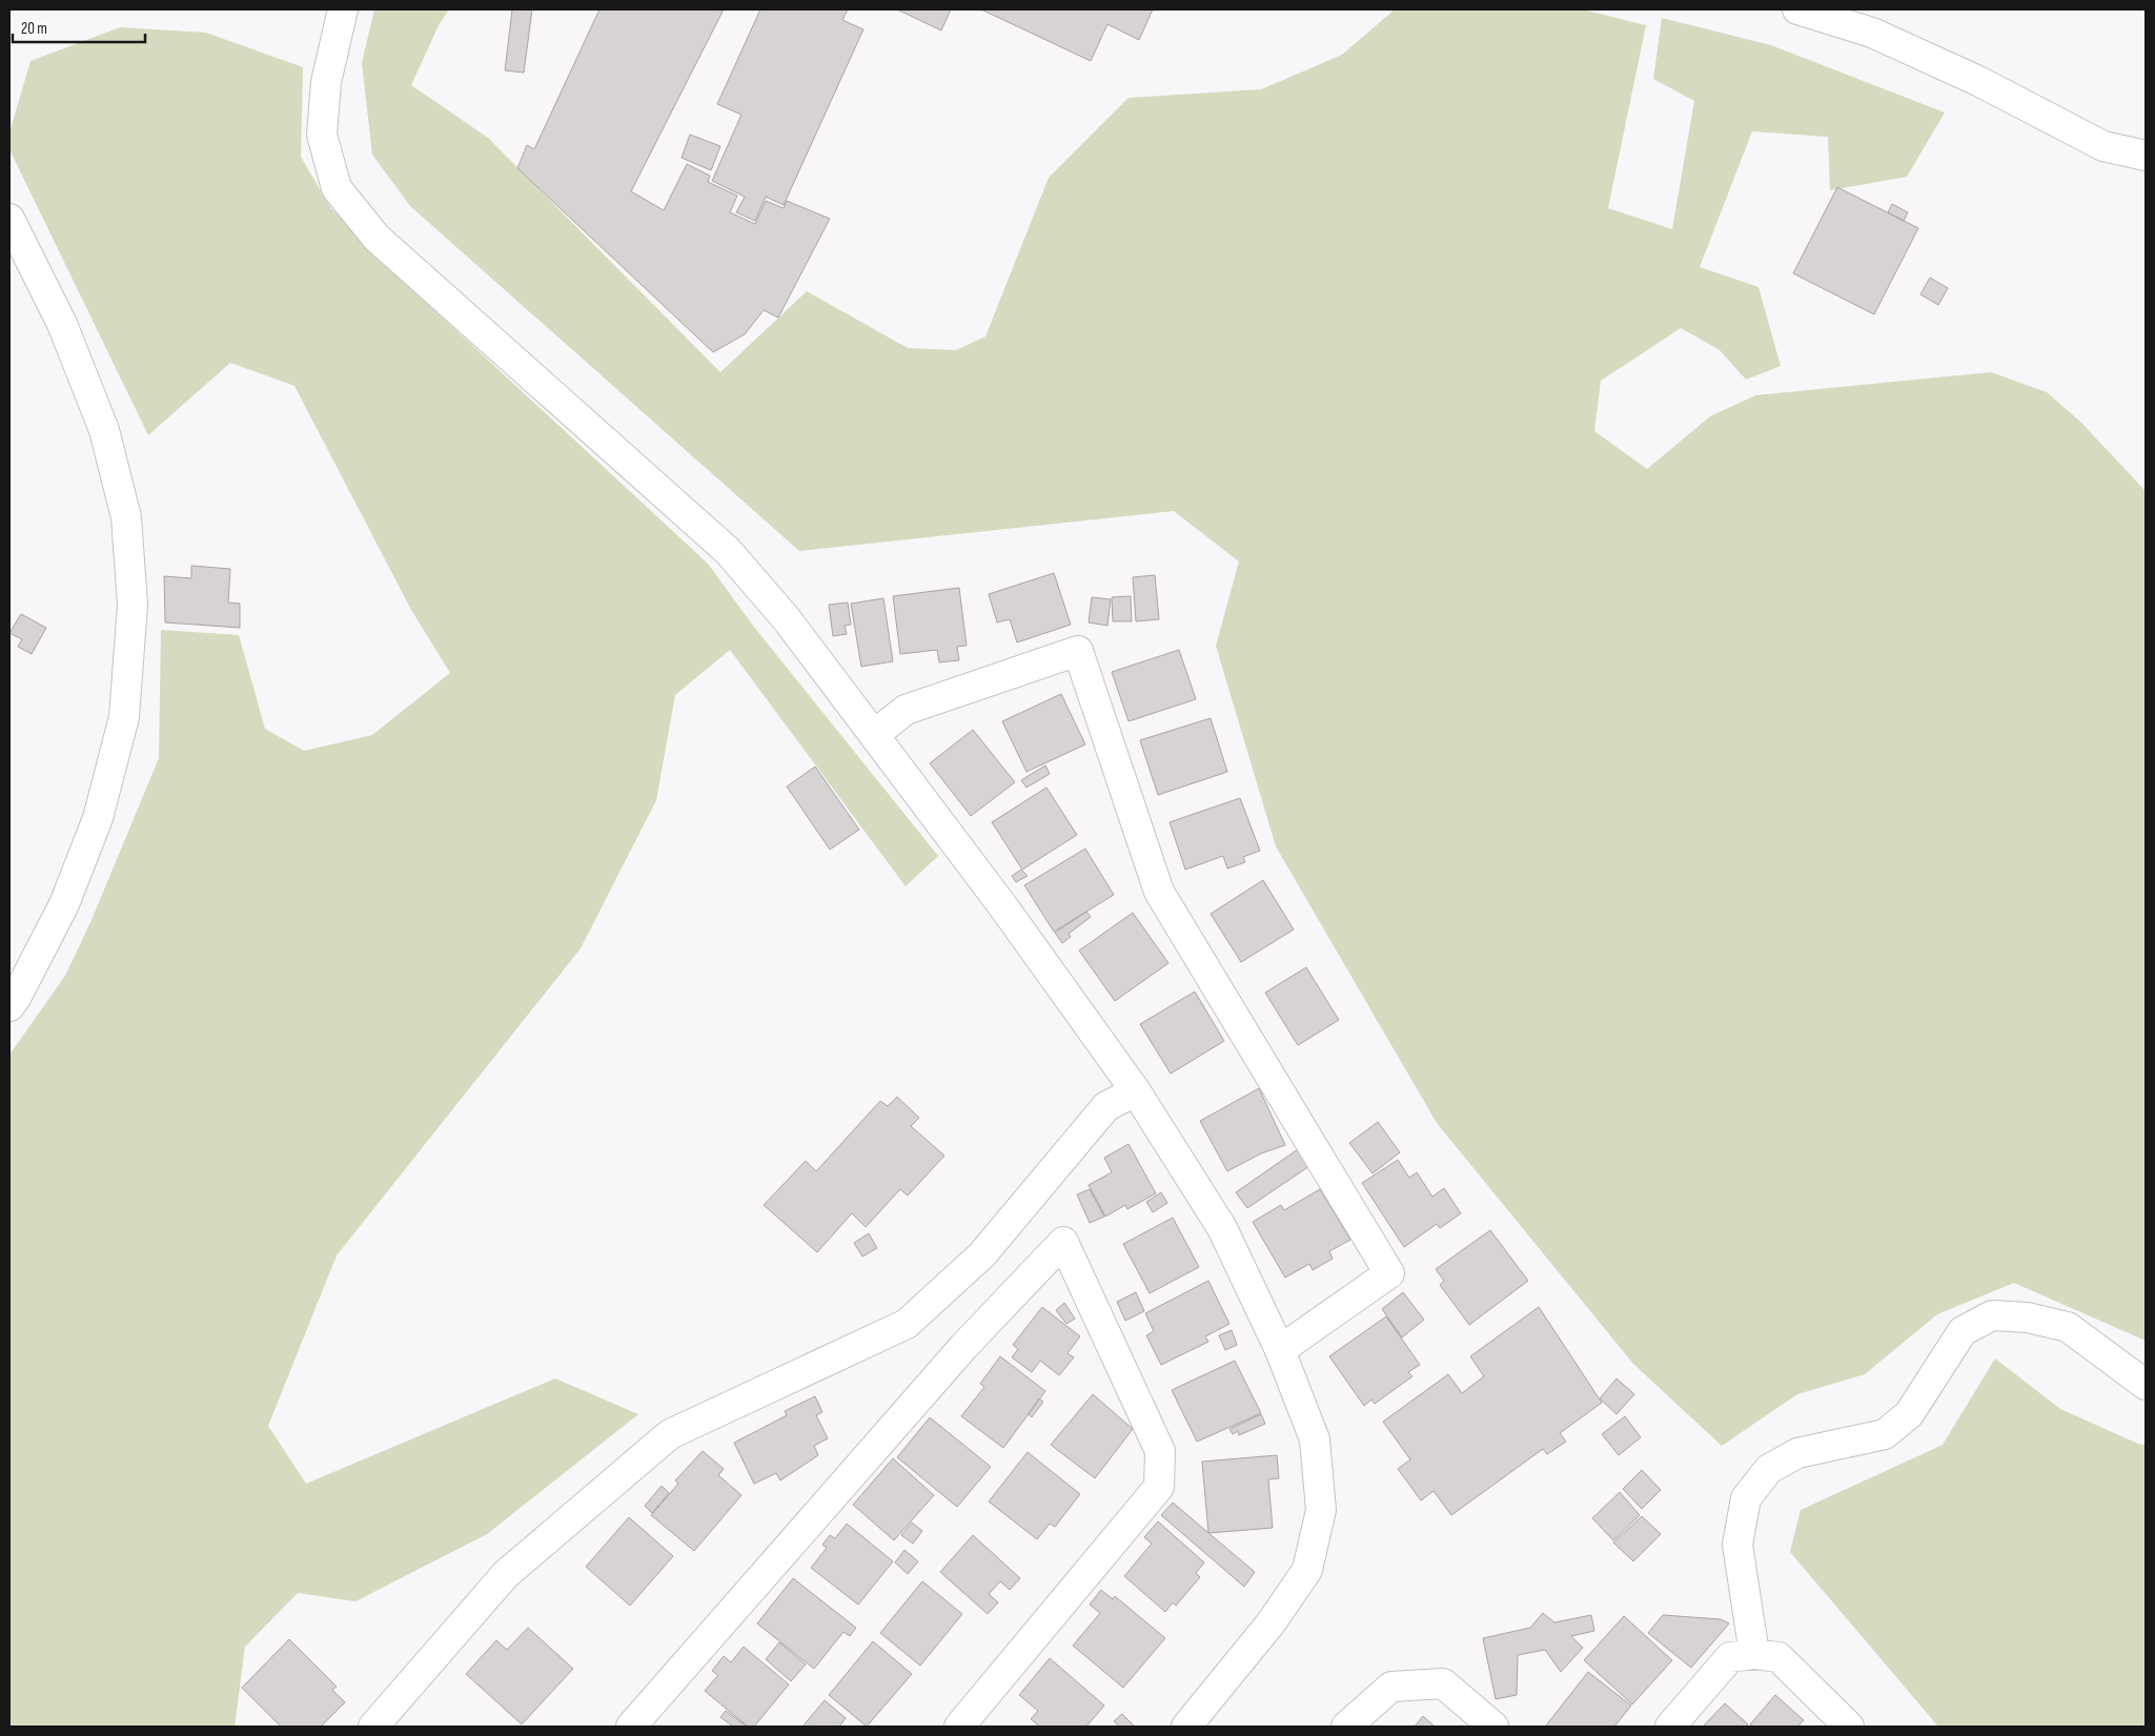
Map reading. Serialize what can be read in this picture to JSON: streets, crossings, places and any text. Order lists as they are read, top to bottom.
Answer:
{
  "scale_bar": "20 m"
}
